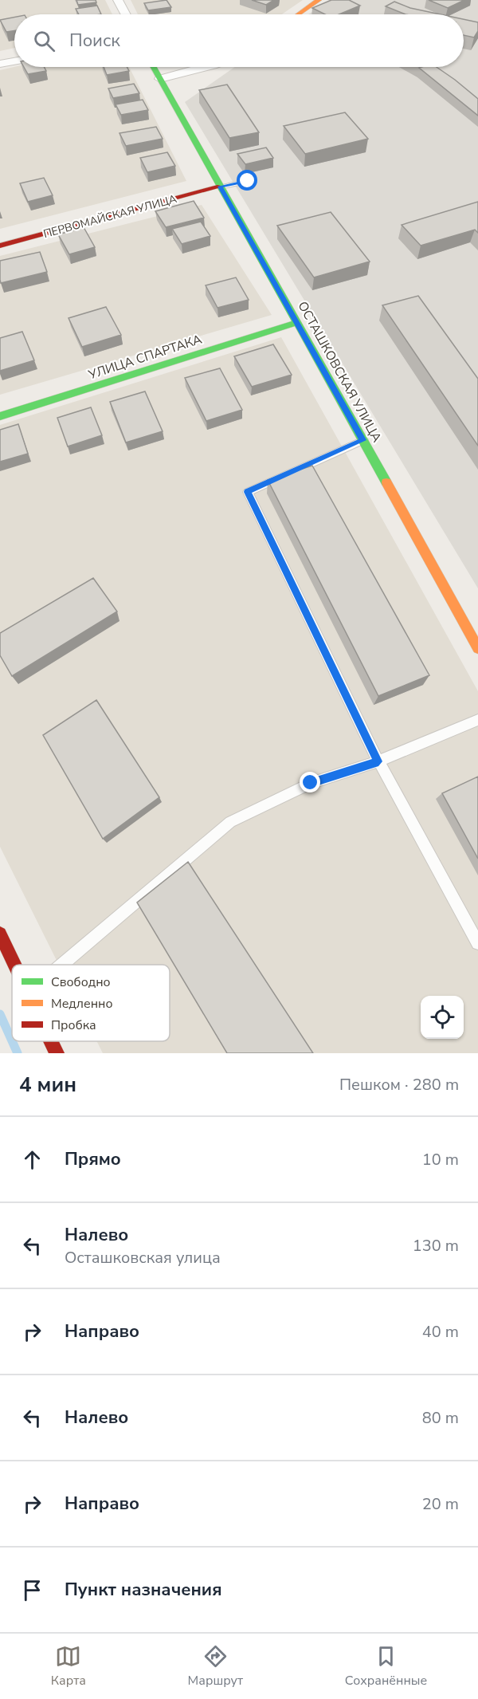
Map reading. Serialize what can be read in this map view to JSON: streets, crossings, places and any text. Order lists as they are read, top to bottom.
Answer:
{
  "streets": {
    "street": ["ПЕРВОМАЙСКАЯ УЛИЦА", "УЛИЦА СПАРТАКА", "ОСТАШКОВСКАЯ УЛИЦА"]
  },
  "crossings": [
    ["ПЕРВОМАЙСКАЯ УЛИЦА", "ОСТАШКОВСКАЯ УЛИЦА"],
    ["УЛИЦА СПАРТАКА", "ОСТАШКОВСКАЯ УЛИЦА"]
  ],
  "legend": ["Свободно", "Медленно", "Пробка"],
  "page": {
    "search": "Поиск",
    "heading": ["4 мин", "Пешком · 280 m"],
    "list": [
      ["Прямо", "10 m"],
      ["Налево", "Осташковская улица", "130 m"],
      ["Направо", "40 m"],
      ["Налево", "80 m"],
      ["Направо", "20 m"],
      "Пункт назначения"
    ],
    "nav": ["Карта", "Маршрут", "Сохранённые"]
  }
}
